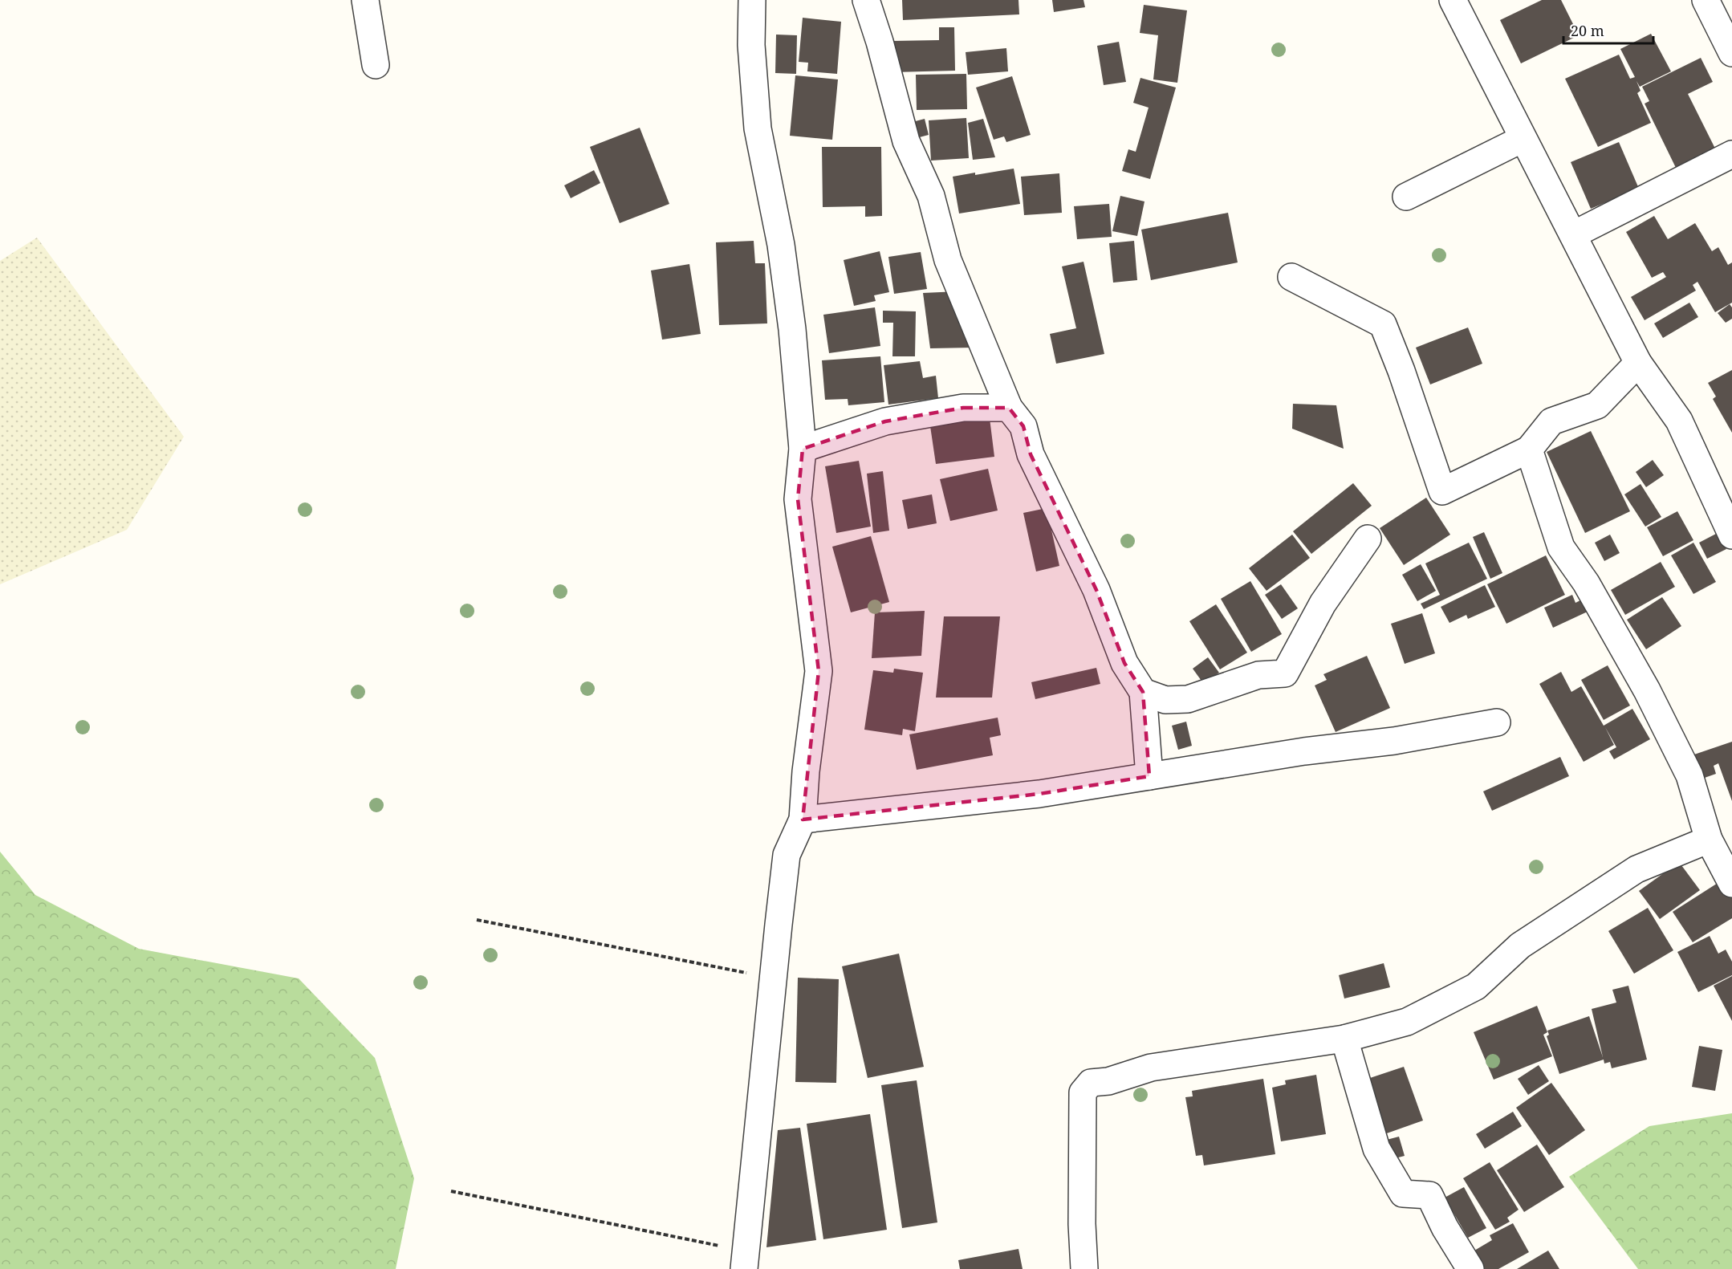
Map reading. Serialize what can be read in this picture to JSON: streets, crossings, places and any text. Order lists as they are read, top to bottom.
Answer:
{
  "scale_bar": "20 m"
}
